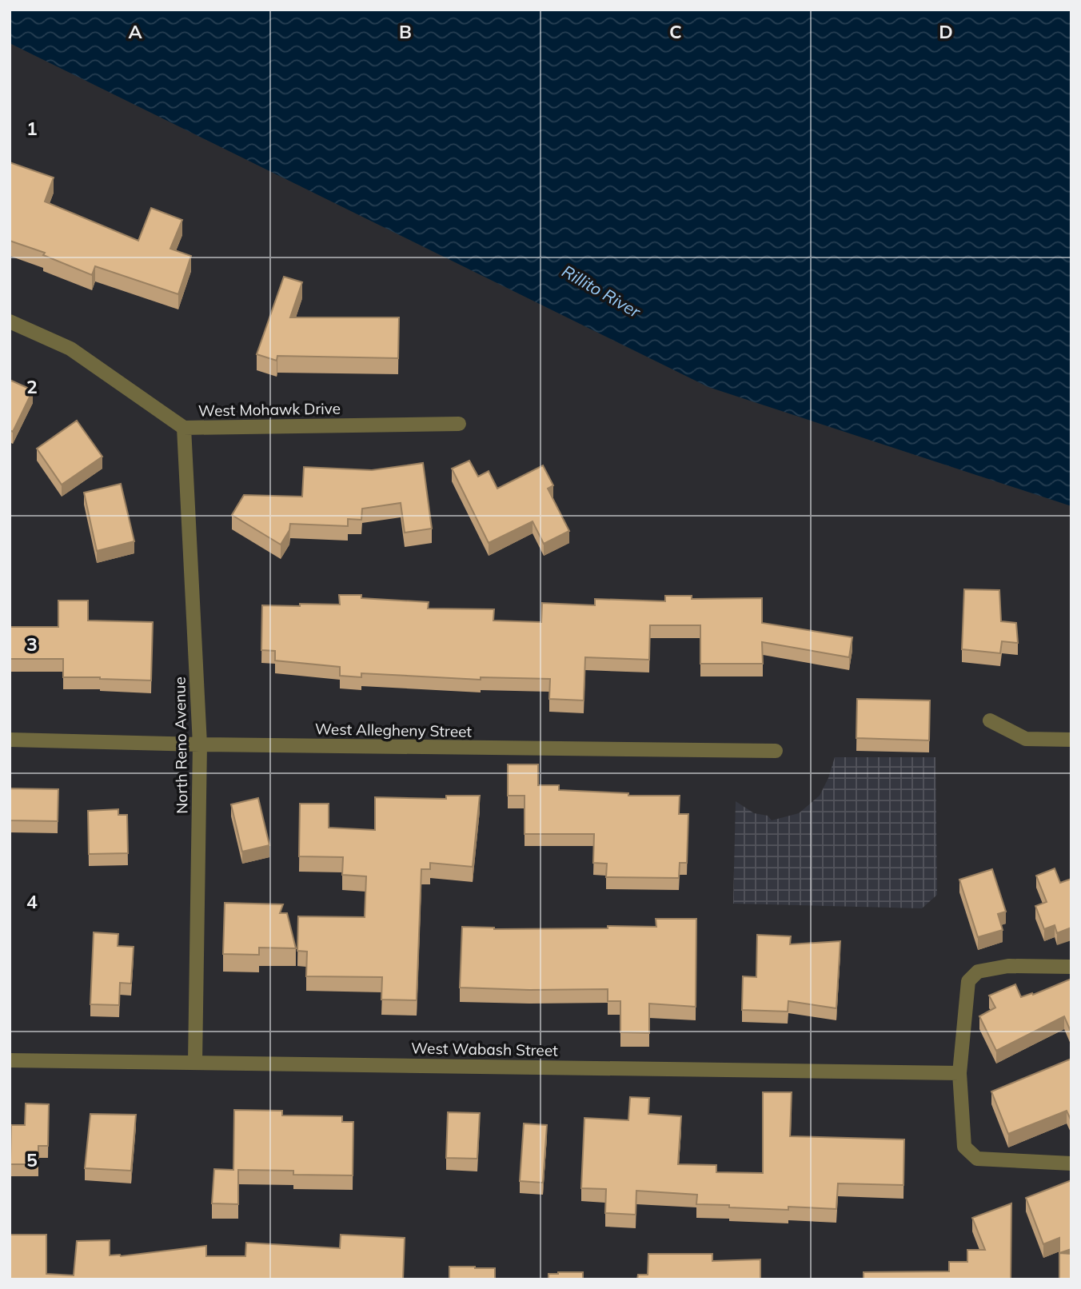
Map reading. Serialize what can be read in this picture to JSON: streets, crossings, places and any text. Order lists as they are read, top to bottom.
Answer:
{
  "streets": {
    "street": [
      "West Mohawk Drive",
      "West Allegheny Street",
      "North Reno Avenue",
      "West Wabash Street"
    ]
  },
  "crossings": [
    ["West Mohawk Drive", "North Reno Avenue"],
    ["West Allegheny Street", "North Reno Avenue"],
    ["North Reno Avenue", "West Wabash Street"]
  ],
  "water": ["Rillito River"],
  "grid": {
    "columns": [
      "A",
      "B",
      "C",
      "D"
    ],
    "rows": [
      "1",
      "2",
      "3",
      "4",
      "5"
    ]
  }
}
